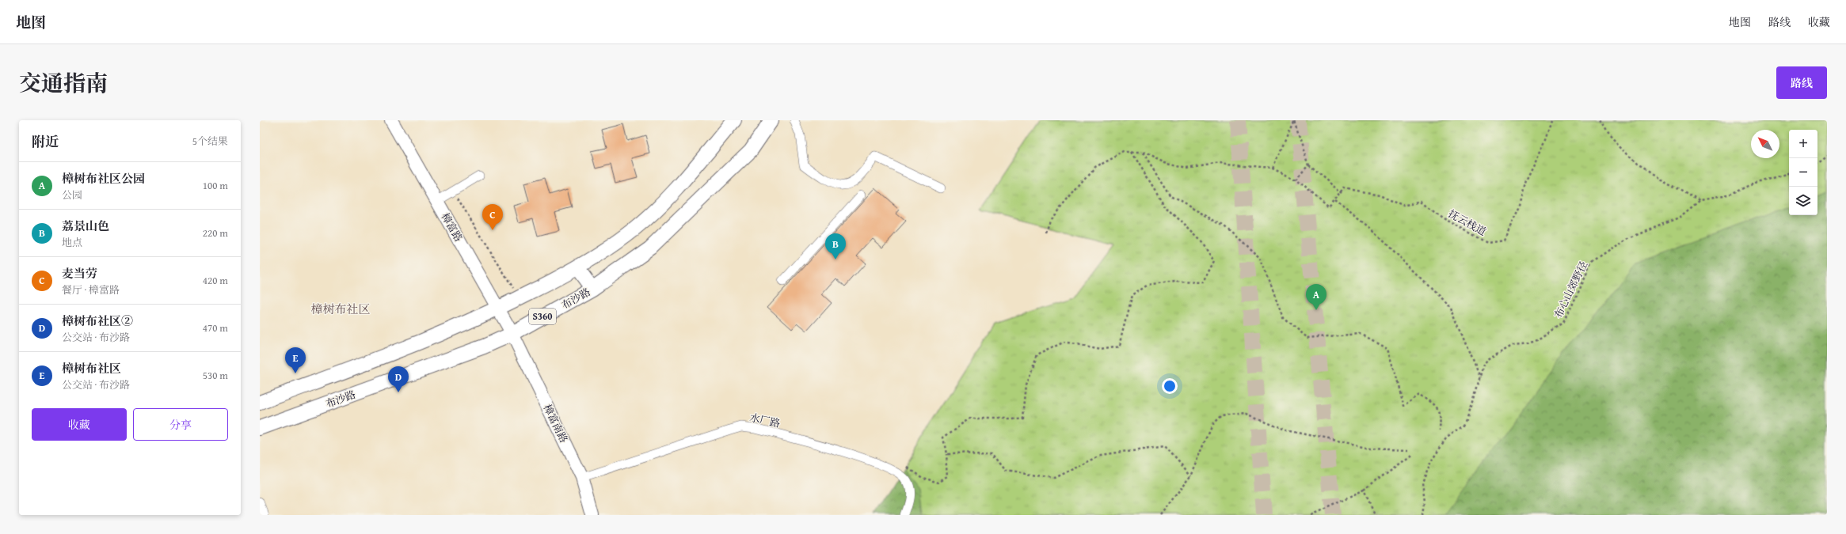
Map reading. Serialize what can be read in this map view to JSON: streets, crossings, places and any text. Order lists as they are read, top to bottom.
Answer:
{
  "streets": {
    "main road": ["布沙路", "S360"],
    "street": ["樟富路", "水厂路", "樟富南路"],
    "path": ["抚云栈道", "布心山郊野径"]
  },
  "crossings": [
    ["樟富路", "布沙路"],
    ["樟富路", "S360"],
    ["樟富路", "樟富南路"],
    ["布沙路", "樟富南路"],
    ["水厂路", "樟富南路"]
  ],
  "districts": ["樟树布社区"],
  "north": "top left",
  "page": {
    "header": "地图",
    "nav": ["地图", "路线", "收藏"],
    "title": "交通指南",
    "buttons": [
      "路线",
      ["收藏", "分享"]
    ],
    "heading": ["附近", "5个结果"],
    "map_buttons": ["+", "−"],
    "list": [
      {
        "mark": "A",
        "name": "樟树布社区公园",
        "note": "公园",
        "value": "100 m"
      },
      {
        "mark": "B",
        "name": "荔景山色",
        "note": "地点",
        "value": "220 m"
      },
      {
        "mark": "C",
        "name": "麦当劳",
        "note": "餐厅 · 樟富路",
        "value": "420 m"
      },
      {
        "mark": "D",
        "name": "樟树布社区②",
        "note": "公交站 · 布沙路",
        "value": "470 m"
      },
      {
        "mark": "E",
        "name": "樟树布社区",
        "note": "公交站 · 布沙路",
        "value": "530 m"
      }
    ],
    "pins": [
      "C",
      "B",
      "A",
      "E",
      "D"
    ]
  }
}
